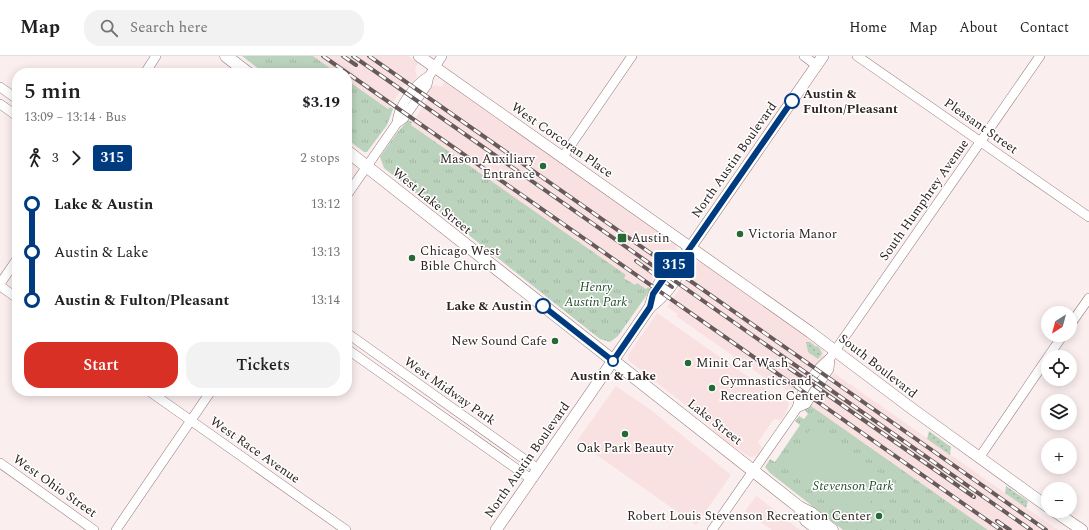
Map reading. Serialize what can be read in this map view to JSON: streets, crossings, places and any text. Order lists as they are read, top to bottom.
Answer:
{
  "streets": {
    "main road": ["West Lake Street", "Lake Street"],
    "street": [
      "Pleasant Street",
      "West Corcoran Place",
      "North Austin Boulevard",
      "South Humphrey Avenue",
      "South Boulevard",
      "West Midway Park",
      "West Race Avenue",
      "West Ohio Street"
    ]
  },
  "crossings": [
    ["Pleasant Street", "South Humphrey Avenue"],
    ["West Corcoran Place", "North Austin Boulevard"],
    ["West Corcoran Place", "South Boulevard"],
    ["North Austin Boulevard", "West Lake Street"],
    ["North Austin Boulevard", "South Boulevard"],
    ["North Austin Boulevard", "West Midway Park"],
    ["North Austin Boulevard", "Lake Street"],
    ["South Humphrey Avenue", "South Boulevard"],
    ["South Humphrey Avenue", "Lake Street"],
    ["West Lake Street", "Lake Street"]
  ],
  "parks": ["Henry Austin Park", "Stevenson Park"],
  "places": {
    "other": [
      "Austin & Fulton/Pleasant",
      "Mason Auxiliary Entrance",
      "Victoria Manor",
      "Chicago West Bible Church",
      "Lake & Austin",
      "New Sound Cafe",
      "Austin & Lake",
      "Minit Car Wash",
      "Gymnastics and Recreation Center",
      "Oak Park Beauty",
      "Robert Louis Stevenson Recreation Center"
    ],
    "transit": ["Austin"]
  },
  "lines": ["bus line 315"],
  "north": "bottom left",
  "page": {
    "header": "Map",
    "search": "Search here",
    "nav": [
      "Home",
      "Map",
      "About",
      "Contact"
    ],
    "on_map": "315",
    "heading": ["5 min", "13:09 – 13:14 · Bus", "$3.19"],
    "legs": ["3", "315", "2 stops"],
    "list": [
      {
        "name": "Lake & Austin",
        "value": "13:12"
      },
      {
        "name": "Austin & Lake",
        "value": "13:13"
      },
      {
        "name": "Austin & Fulton/Pleasant",
        "value": "13:14"
      }
    ],
    "map_buttons": ["+", "−"],
    "buttons": ["Start", "Tickets"]
  }
}
